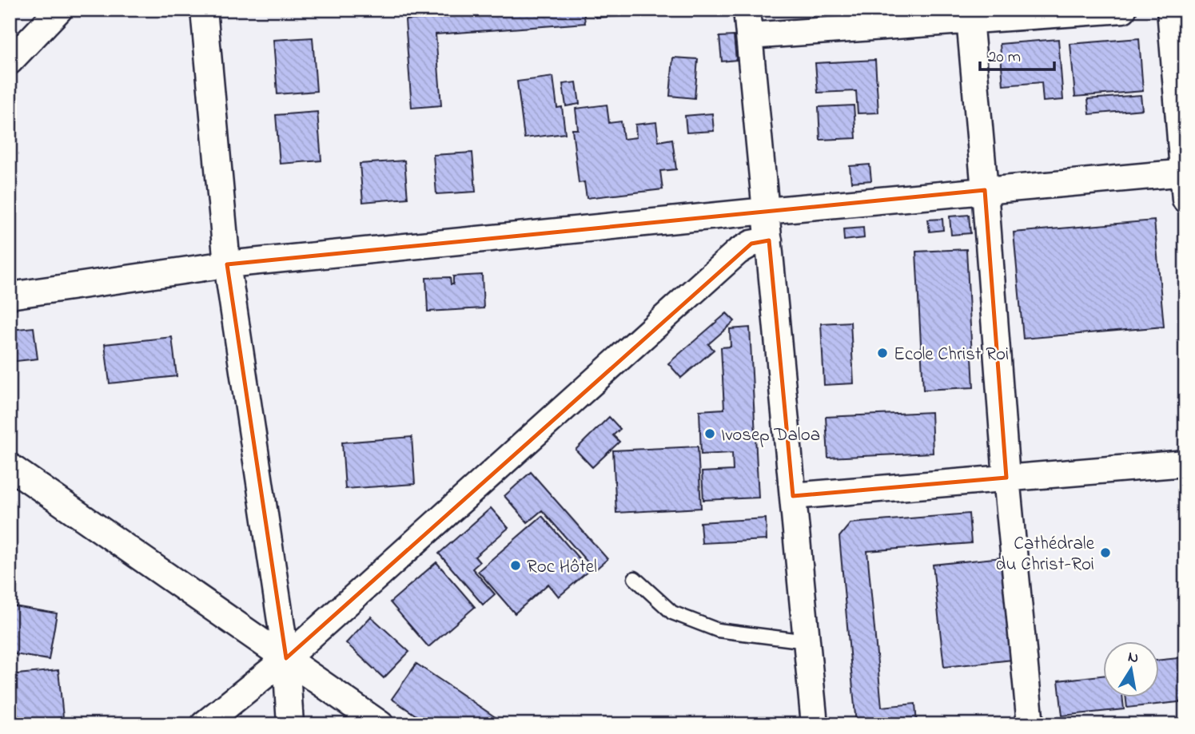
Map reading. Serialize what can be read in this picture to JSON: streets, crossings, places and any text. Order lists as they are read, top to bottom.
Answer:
{
  "places": [
    "Ecole Christ Roi",
    "Ivosep Daloa",
    "Cathédrale du Christ-Roi",
    "Roc Hôtel"
  ],
  "scale_bar": "20 m",
  "north": "top"
}
